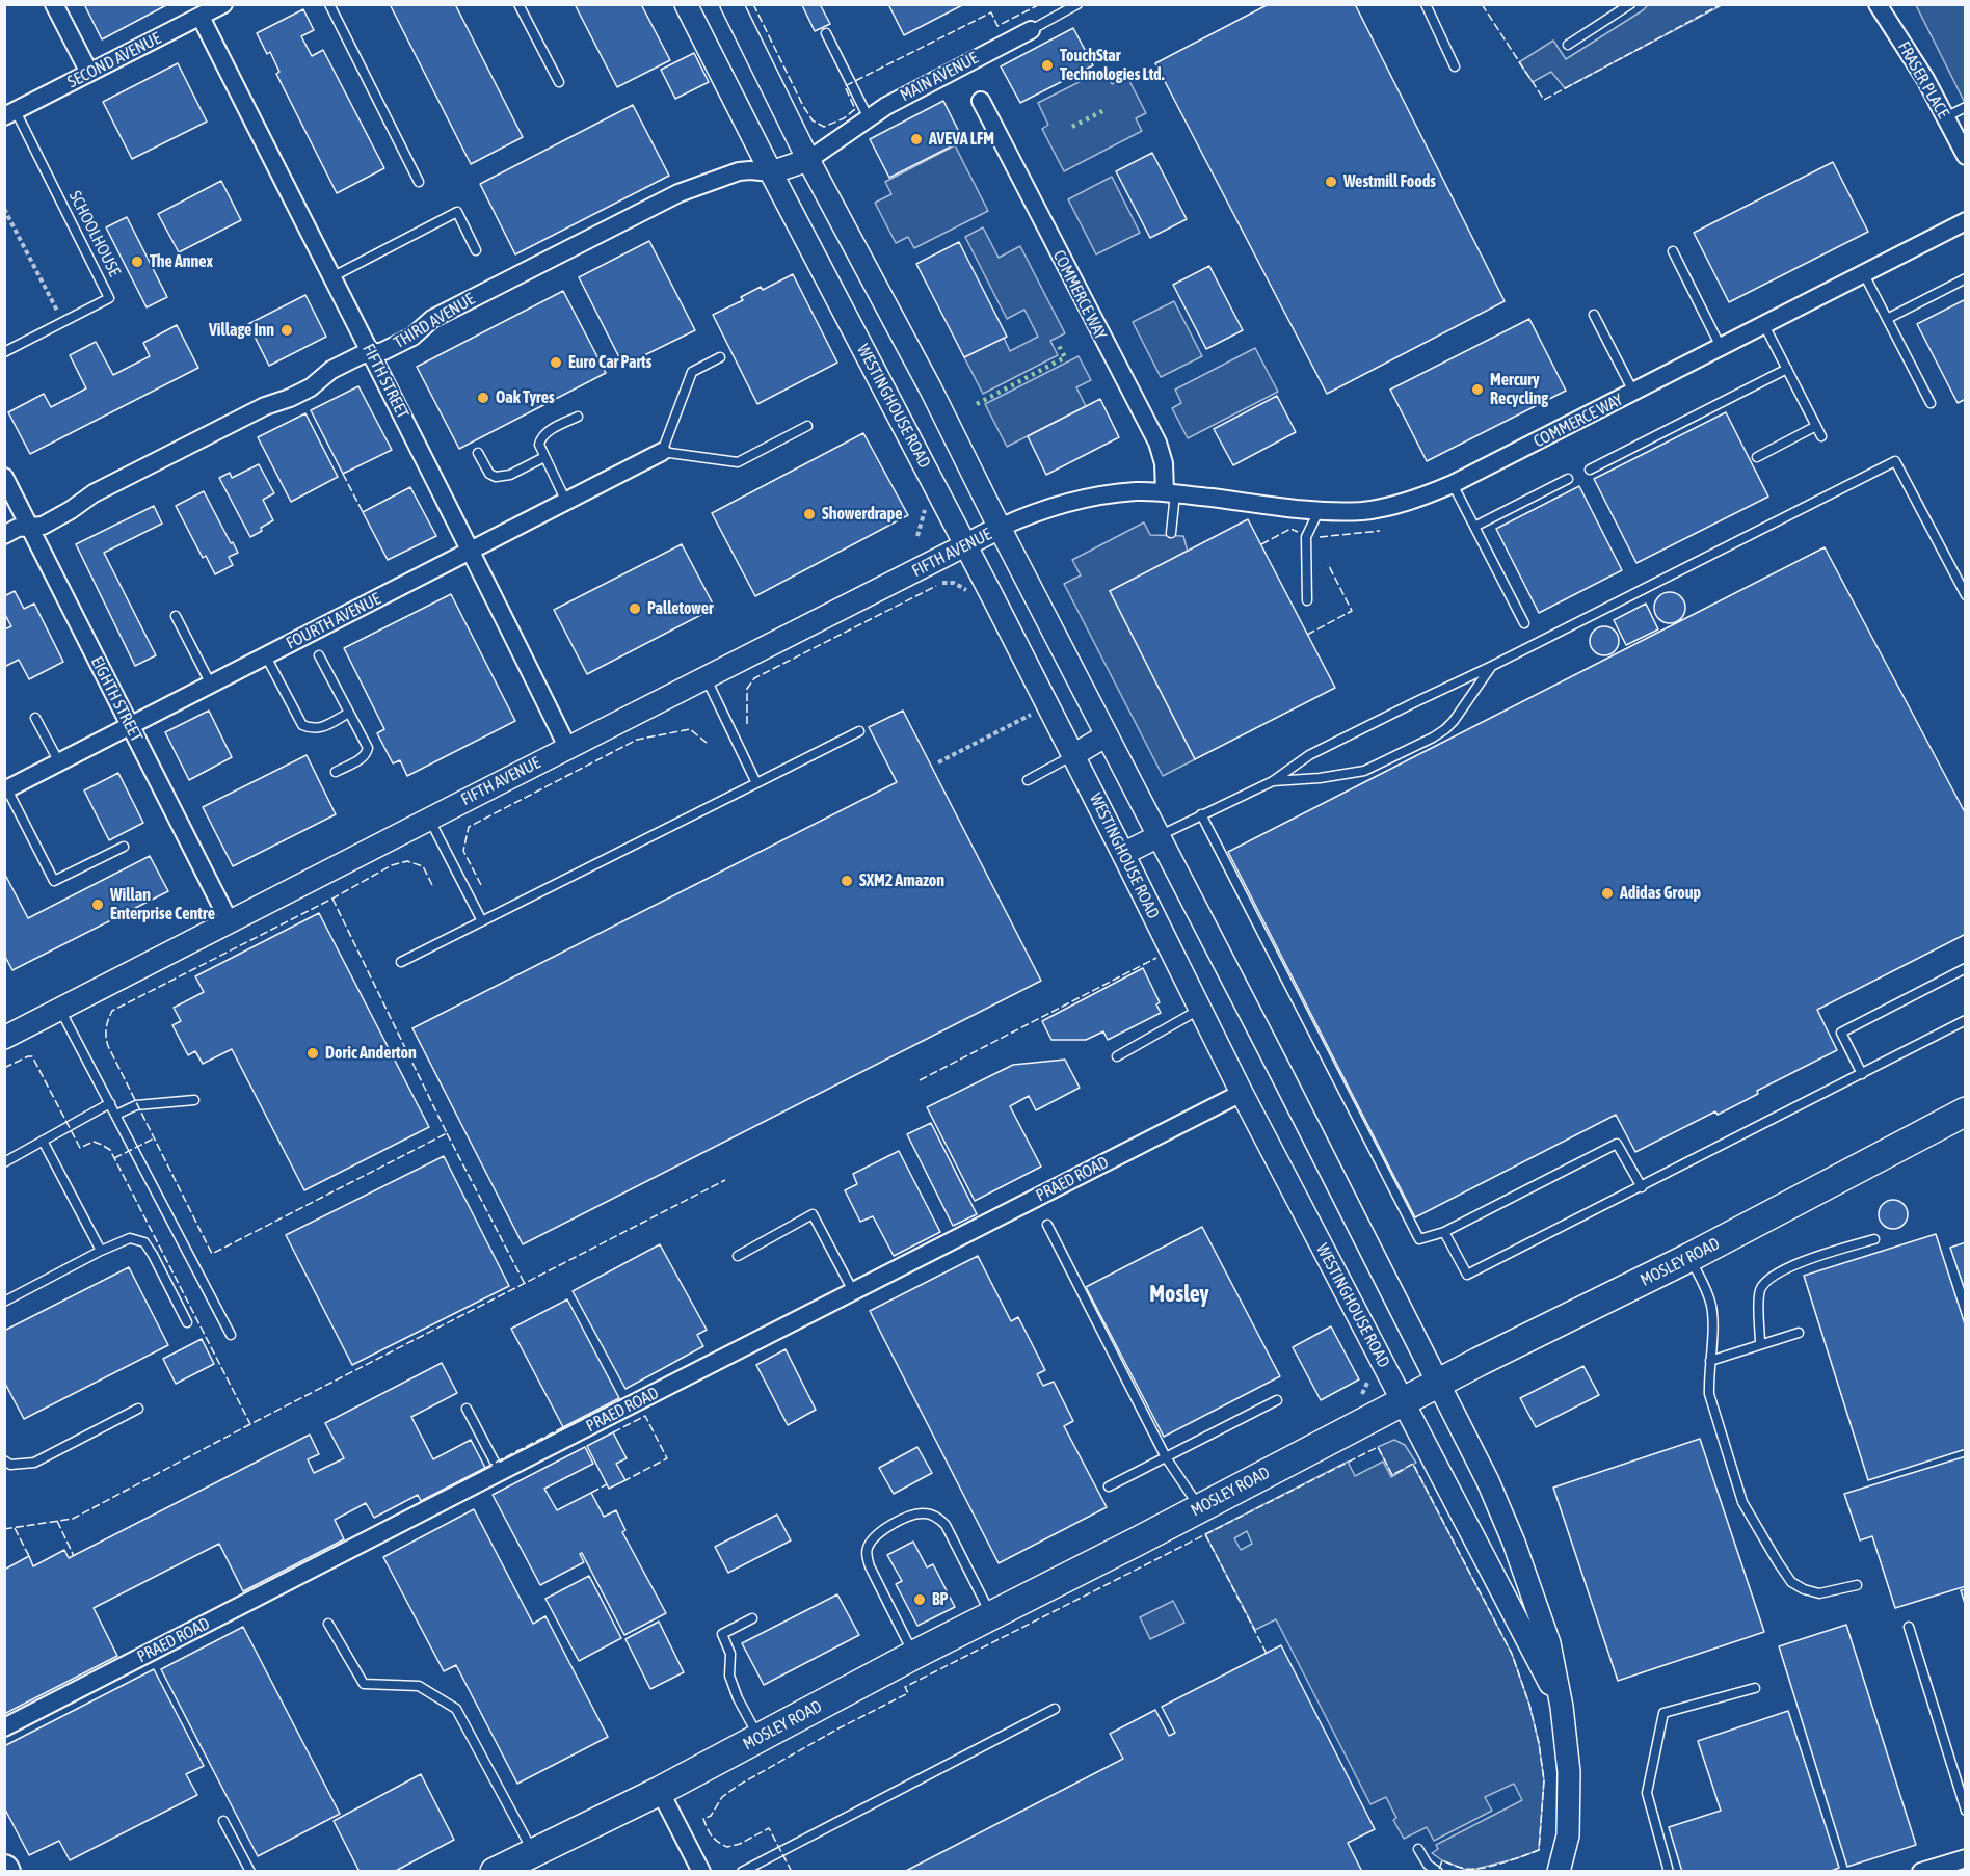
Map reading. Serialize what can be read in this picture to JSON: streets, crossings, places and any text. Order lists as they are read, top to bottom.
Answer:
{
  "streets": {
    "main road": ["MOSLEY ROAD"],
    "street": [
      "SECOND AVENUE",
      "MAIN AVENUE",
      "FRASER PLACE",
      "COMMERCE WAY",
      "THIRD AVENUE",
      "FIFTH STREET",
      "WESTINGHOUSE ROAD",
      "FIFTH AVENUE",
      "FOURTH AVENUE",
      "EIGHTH STREET",
      "PRAED ROAD"
    ],
    "lane": ["SCHOOLHOUSE"]
  },
  "crossings": [
    ["SECOND AVENUE", "SCHOOLHOUSE"],
    ["SECOND AVENUE", "FIFTH STREET"],
    ["MAIN AVENUE", "WESTINGHOUSE ROAD"],
    ["COMMERCE WAY", "WESTINGHOUSE ROAD"],
    ["COMMERCE WAY", "FIFTH AVENUE"],
    ["THIRD AVENUE", "FIFTH STREET"],
    ["THIRD AVENUE", "WESTINGHOUSE ROAD"],
    ["THIRD AVENUE", "EIGHTH STREET"],
    ["FIFTH STREET", "FIFTH AVENUE"],
    ["FIFTH STREET", "FOURTH AVENUE"],
    ["WESTINGHOUSE ROAD", "FIFTH AVENUE"],
    ["WESTINGHOUSE ROAD", "PRAED ROAD"],
    ["WESTINGHOUSE ROAD", "MOSLEY ROAD"],
    ["FIFTH AVENUE", "EIGHTH STREET"],
    ["FOURTH AVENUE", "EIGHTH STREET"]
  ],
  "districts": ["Mosley"],
  "places": [
    "TouchStar Technologies Ltd.",
    "AVEVA LFM",
    "Westmill Foods",
    "The Annex",
    "Village Inn",
    "Euro Car Parts",
    "Mercury Recycling",
    "Oak Tyres",
    "Showerdrape",
    "Palletower",
    "SXM2 Amazon",
    "Adidas Group",
    "Willan Enterprise Centre",
    "Doric Anderton",
    "BP"
  ]
}
